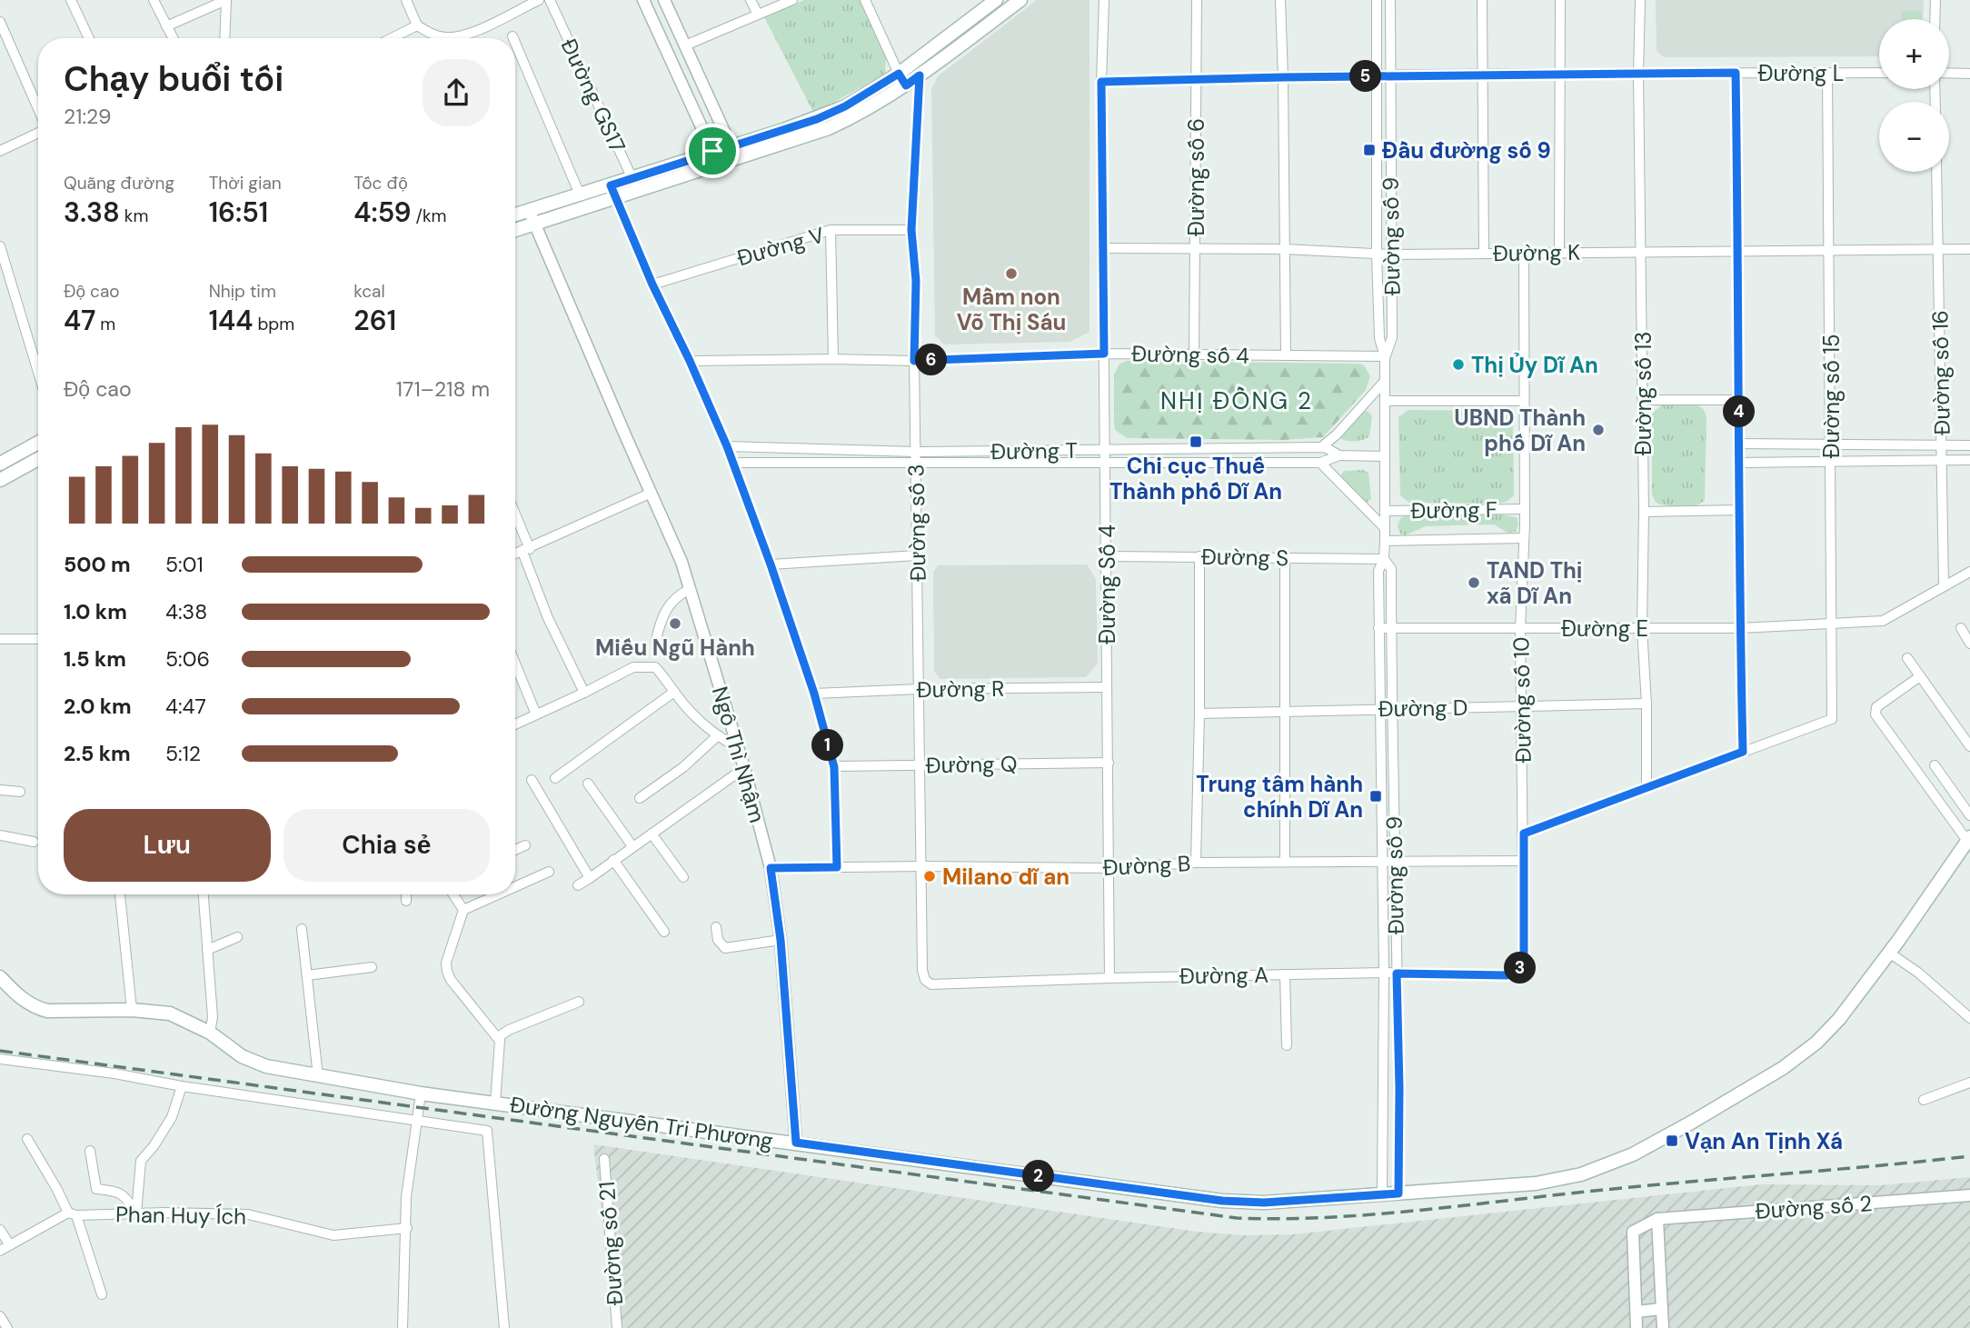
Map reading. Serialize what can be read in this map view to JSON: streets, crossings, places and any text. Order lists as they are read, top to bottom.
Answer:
{
  "streets": {
    "main road": ["Đường Nguyễn Tri Phương"],
    "street": [
      "Đường L",
      "Đường GS17",
      "Đường số 6",
      "Đường số 9",
      "Đường V",
      "Đường K",
      "Đường số 4",
      "Đường số 16",
      "Đường số 13",
      "Đường số 15",
      "Đường T",
      "Đường F",
      "Đường số 3",
      "Đường S",
      "Đường Số 4",
      "Đường E",
      "Đường R",
      "Đường số 10",
      "Đường D",
      "Ngô Thì Nhậm",
      "Đường Q",
      "Đường B",
      "Đường A",
      "Đường số 2",
      "Phan Huy Ích",
      "Đường số 21"
    ]
  },
  "crossings": [
    ["Đường L", "Đường số 6"],
    ["Đường L", "Đường số 9"],
    ["Đường L", "Đường số 13"],
    ["Đường L", "Đường số 15"],
    ["Đường L", "Đường Số 4"],
    ["Đường số 6", "Đường K"],
    ["Đường số 6", "Đường số 4"],
    ["Đường số 9", "Đường K"],
    ["Đường số 9", "Đường số 4"],
    ["Đường số 9", "Đường T"],
    ["Đường số 9", "Đường F"],
    ["Đường số 9", "Đường S"],
    ["Đường số 9", "Đường E"],
    ["Đường số 9", "Đường D"],
    ["Đường số 9", "Đường B"],
    ["Đường số 9", "Đường A"],
    ["Đường số 9", "Đường Nguyễn Tri Phương"],
    ["Đường V", "Đường số 3"],
    ["Đường K", "Đường số 16"],
    ["Đường K", "Đường số 13"],
    ["Đường K", "Đường số 15"],
    ["Đường K", "Đường Số 4"],
    ["Đường K", "Đường số 10"],
    ["Đường số 4", "Đường số 3"],
    ["Đường số 4", "Đường Số 4"],
    ["Đường số 16", "Đường E"],
    ["Đường số 13", "Đường E"],
    ["Đường số 13", "Đường D"],
    ["Đường số 15", "Đường E"],
    ["Đường T", "Đường số 3"],
    ["Đường T", "Đường Số 4"],
    ["Đường F", "Đường số 10"],
    ["Đường số 3", "Đường R"],
    ["Đường số 3", "Đường Q"],
    ["Đường số 3", "Đường B"],
    ["Đường số 3", "Đường A"],
    ["Đường S", "Đường Số 4"],
    ["Đường Số 4", "Đường R"],
    ["Đường Số 4", "Đường Q"],
    ["Đường Số 4", "Đường B"],
    ["Đường Số 4", "Đường A"],
    ["Đường E", "Đường số 10"],
    ["Đường số 10", "Đường D"],
    ["Đường số 10", "Đường B"],
    ["Đường số 10", "Đường A"],
    ["Ngô Thì Nhậm", "Đường B"],
    ["Ngô Thì Nhậm", "Đường Nguyễn Tri Phương"]
  ],
  "districts": ["NHỊ ĐỒNG 2"],
  "places": {
    "transit": [
      "Đầu đường số 9",
      "Chi cục Thuế Thành phố Dĩ An",
      "Trung tâm hành chính Dĩ An",
      "Vạn An Tịnh Xá"
    ],
    "other": [
      "Mầm non Võ Thị Sáu",
      "Thị Ủy Dĩ An",
      "UBND Thành phố Dĩ An",
      "TAND Thị xã Dĩ An",
      "Miếu Ngũ Hành",
      "Milano dĩ an"
    ]
  },
  "page": {
    "map_buttons": ["+", "−"],
    "heading": ["Chạy buổi tối", "21:29"],
    "pins": [
      "5",
      "6",
      "4",
      "1",
      "3",
      "2"
    ],
    "stats": [
      ["Quãng đường", "3.38 km"],
      ["Thời gian", "16:51"],
      ["Tốc độ", "4:59 /km"],
      ["Độ cao", "47 m"],
      ["Nhịp tim", "144 bpm"],
      ["kcal", "261"]
    ],
    "chart": ["Độ cao", "171–218 m"],
    "list": [
      {
        "name": "500 m",
        "note": "5:01"
      },
      {
        "name": "1.0 km",
        "note": "4:38"
      },
      {
        "name": "1.5 km",
        "note": "5:06"
      },
      {
        "name": "2.0 km",
        "note": "4:47"
      },
      {
        "name": "2.5 km",
        "note": "5:12"
      }
    ],
    "buttons": ["Lưu", "Chia sẻ"]
  }
}
